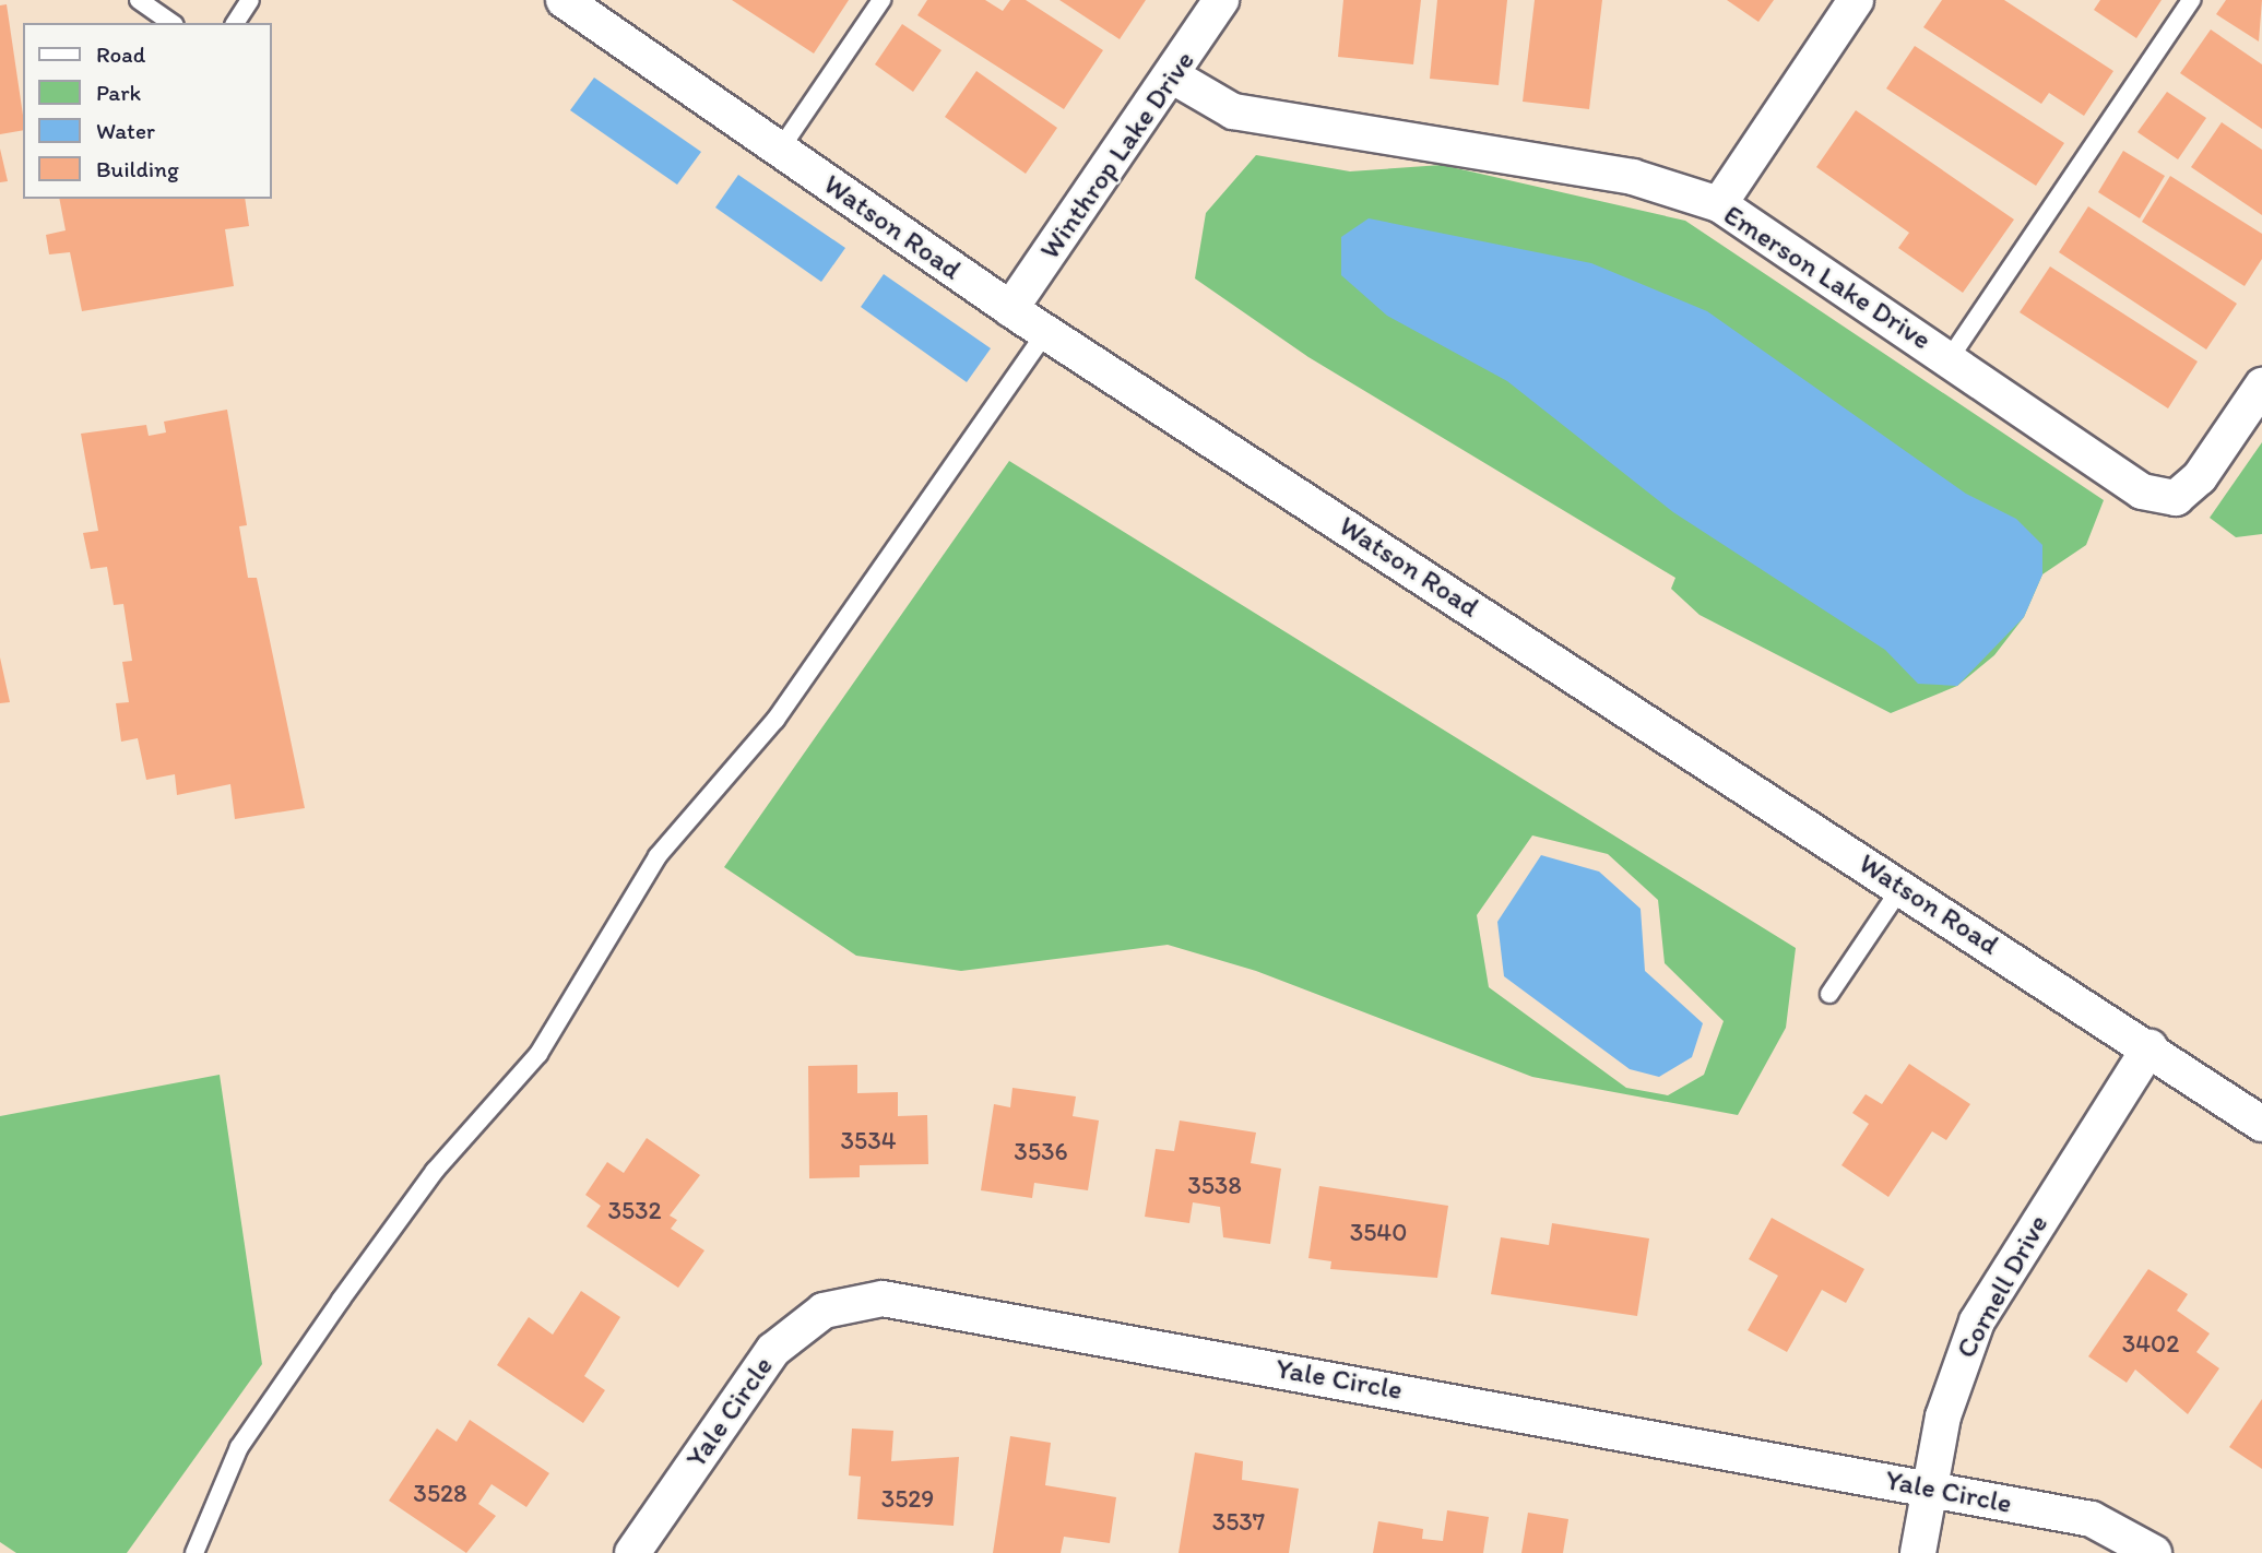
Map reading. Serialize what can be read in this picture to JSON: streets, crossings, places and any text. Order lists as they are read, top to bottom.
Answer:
{
  "streets": {
    "street": [
      "Winthrop Lake Drive",
      "Watson Road",
      "Emerson Lake Drive",
      "Cornell Drive",
      "Yale Circle"
    ]
  },
  "crossings": [
    ["Winthrop Lake Drive", "Watson Road"],
    ["Winthrop Lake Drive", "Emerson Lake Drive"],
    ["Watson Road", "Cornell Drive"],
    ["Cornell Drive", "Yale Circle"]
  ],
  "house_numbers": [
    "3534",
    "3536",
    "3538",
    "3532",
    "3540",
    "3402",
    "3528",
    "3529",
    "3537"
  ],
  "legend": [
    "Road",
    "Park",
    "Water",
    "Building"
  ]
}
